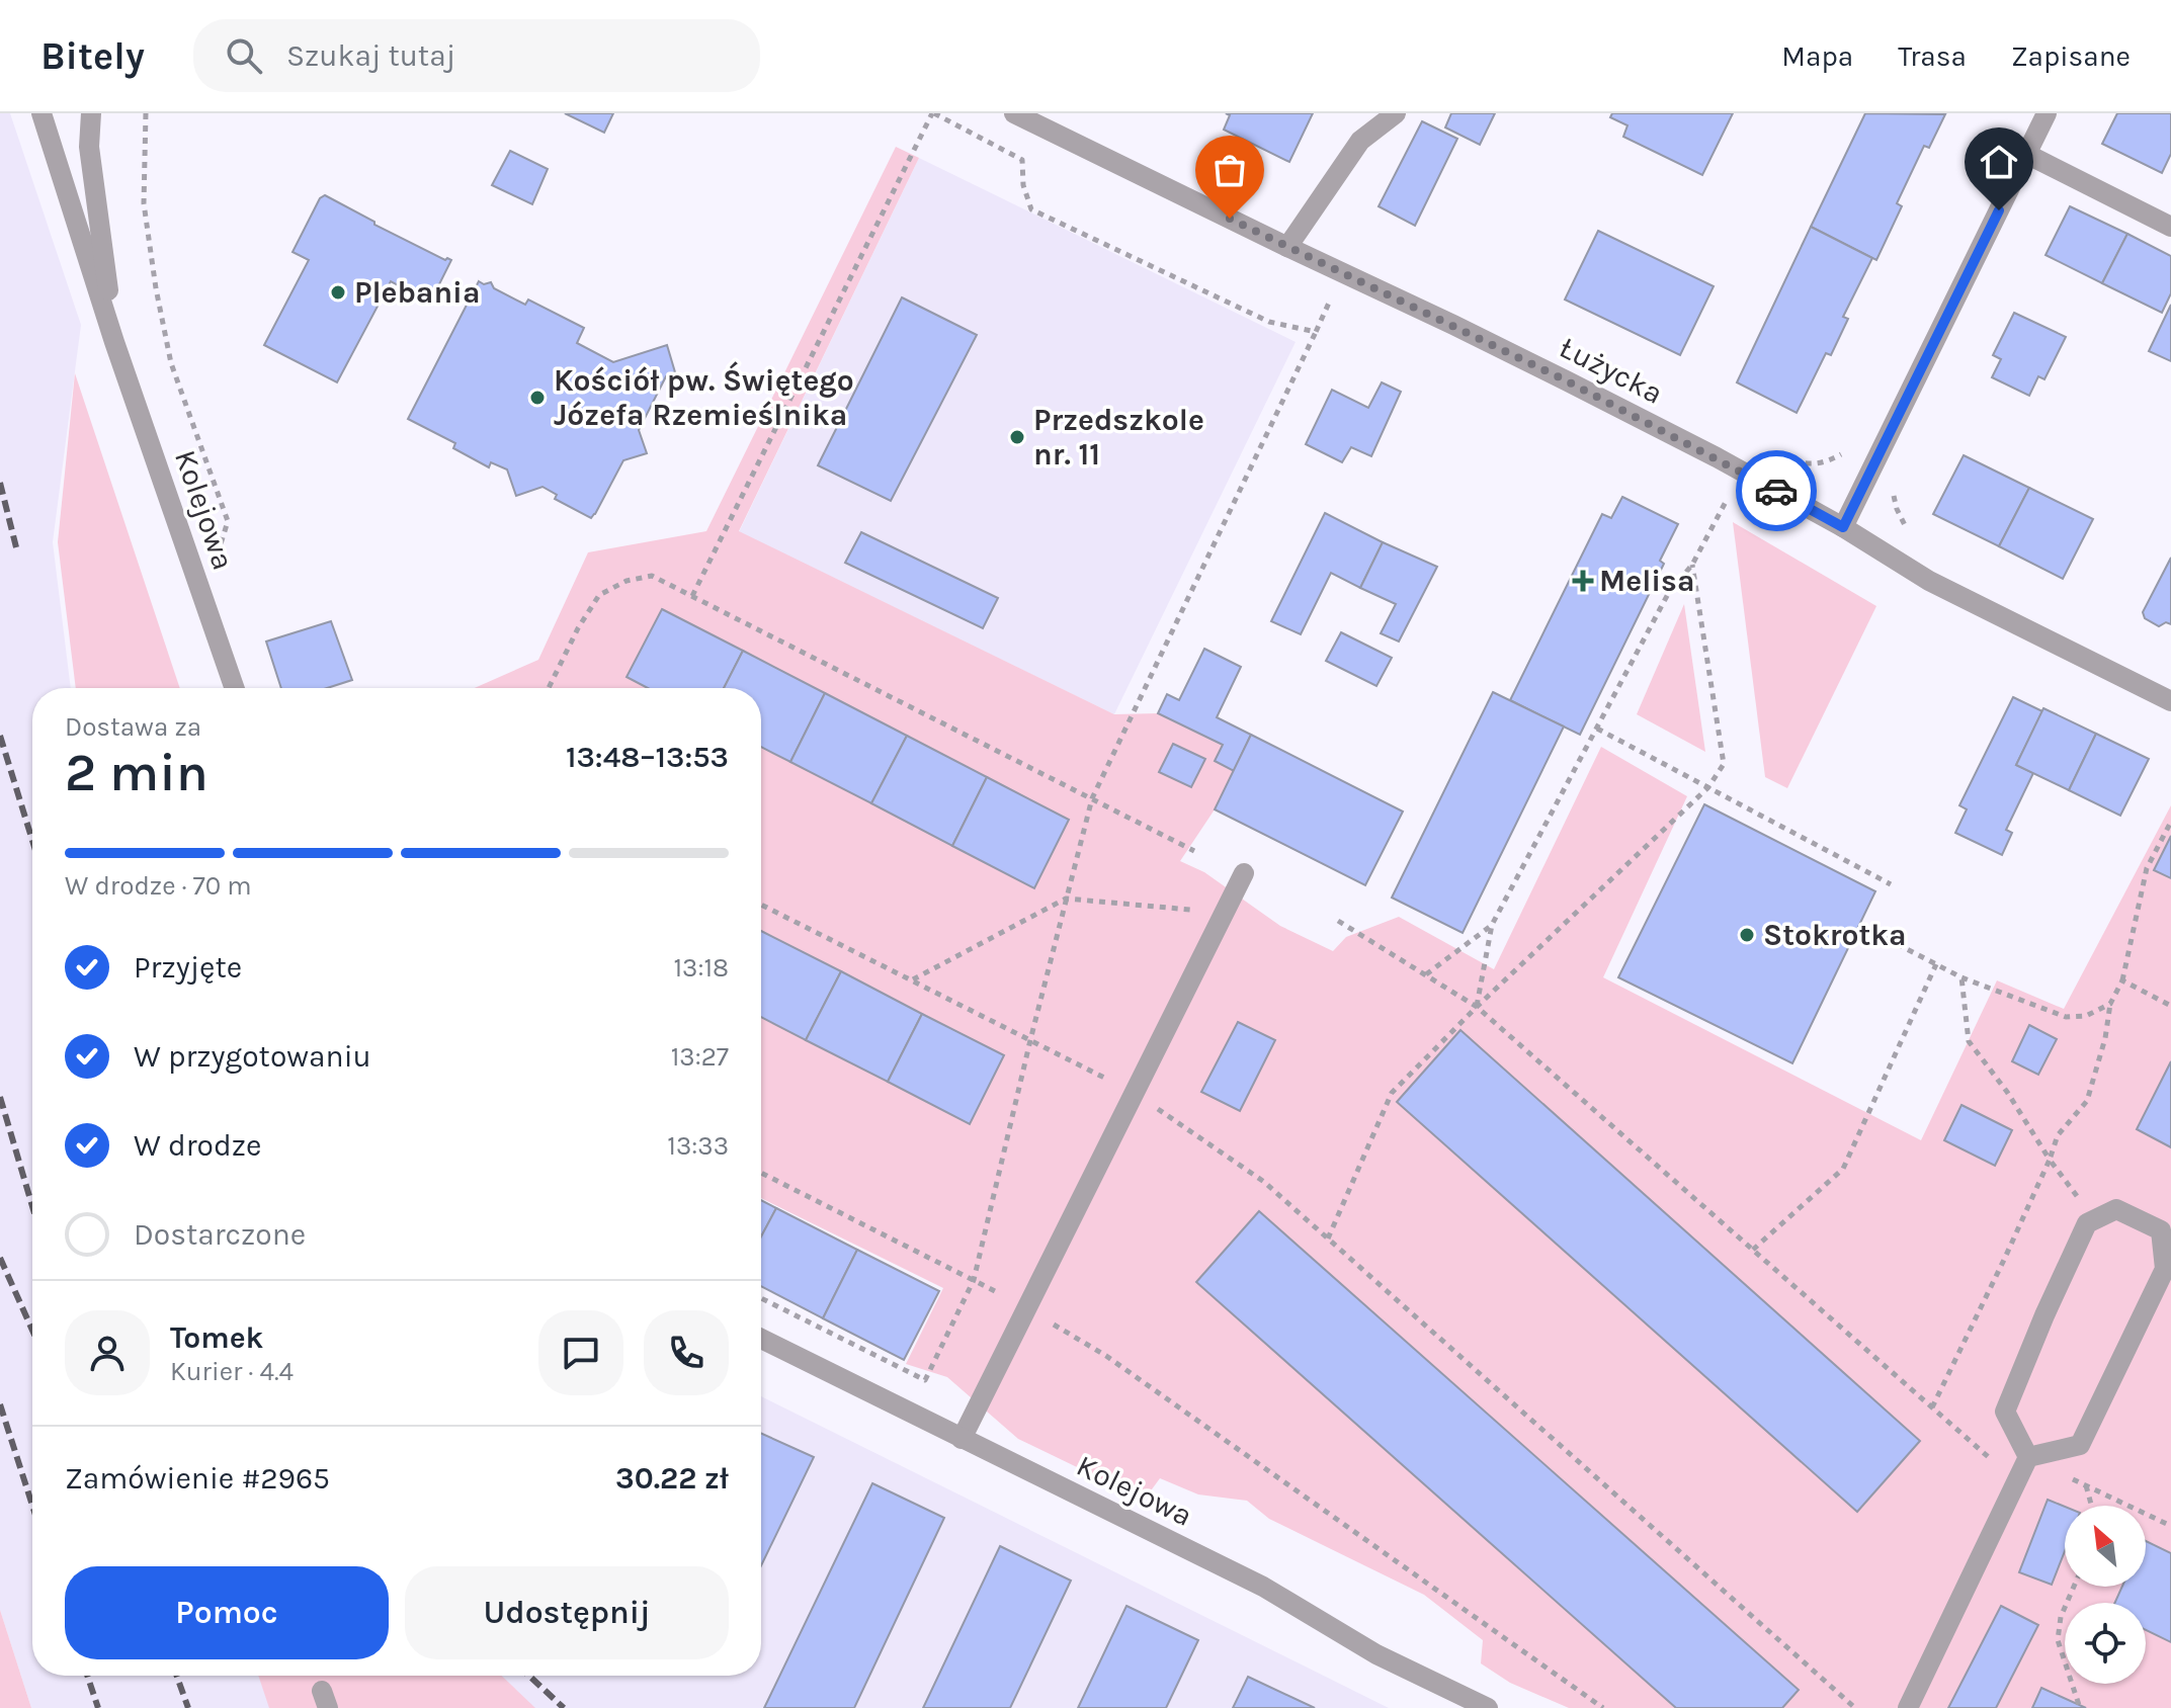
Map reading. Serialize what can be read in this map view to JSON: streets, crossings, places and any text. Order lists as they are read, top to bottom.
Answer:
{
  "streets": {
    "street": ["Łużycka", "Kolejowa"]
  },
  "places": {
    "other": [
      "Plebania",
      "Kościół pw. Świętego Józefa Rzemieślnika",
      "Przedszkole nr. 11",
      "Stokrotka"
    ],
    "health": ["Melisa"]
  },
  "north": "top left",
  "page": {
    "header": "Bitely",
    "search": "Szukaj tutaj",
    "nav": ["Mapa", "Trasa", "Zapisane"],
    "heading": ["2 min", "Dostawa za", "13:48–13:53"],
    "panel": [
      "Tomek",
      "Kurier · 4.4",
      "Zamówienie #2965",
      "30.22 zł"
    ],
    "bar": "W drodze · 70 m",
    "list": [
      ["Przyjęte", "13:18"],
      ["W przygotowaniu", "13:27"],
      ["W drodze", "13:33"],
      "Dostarczone"
    ],
    "buttons": ["Pomoc", "Udostępnij"]
  }
}
